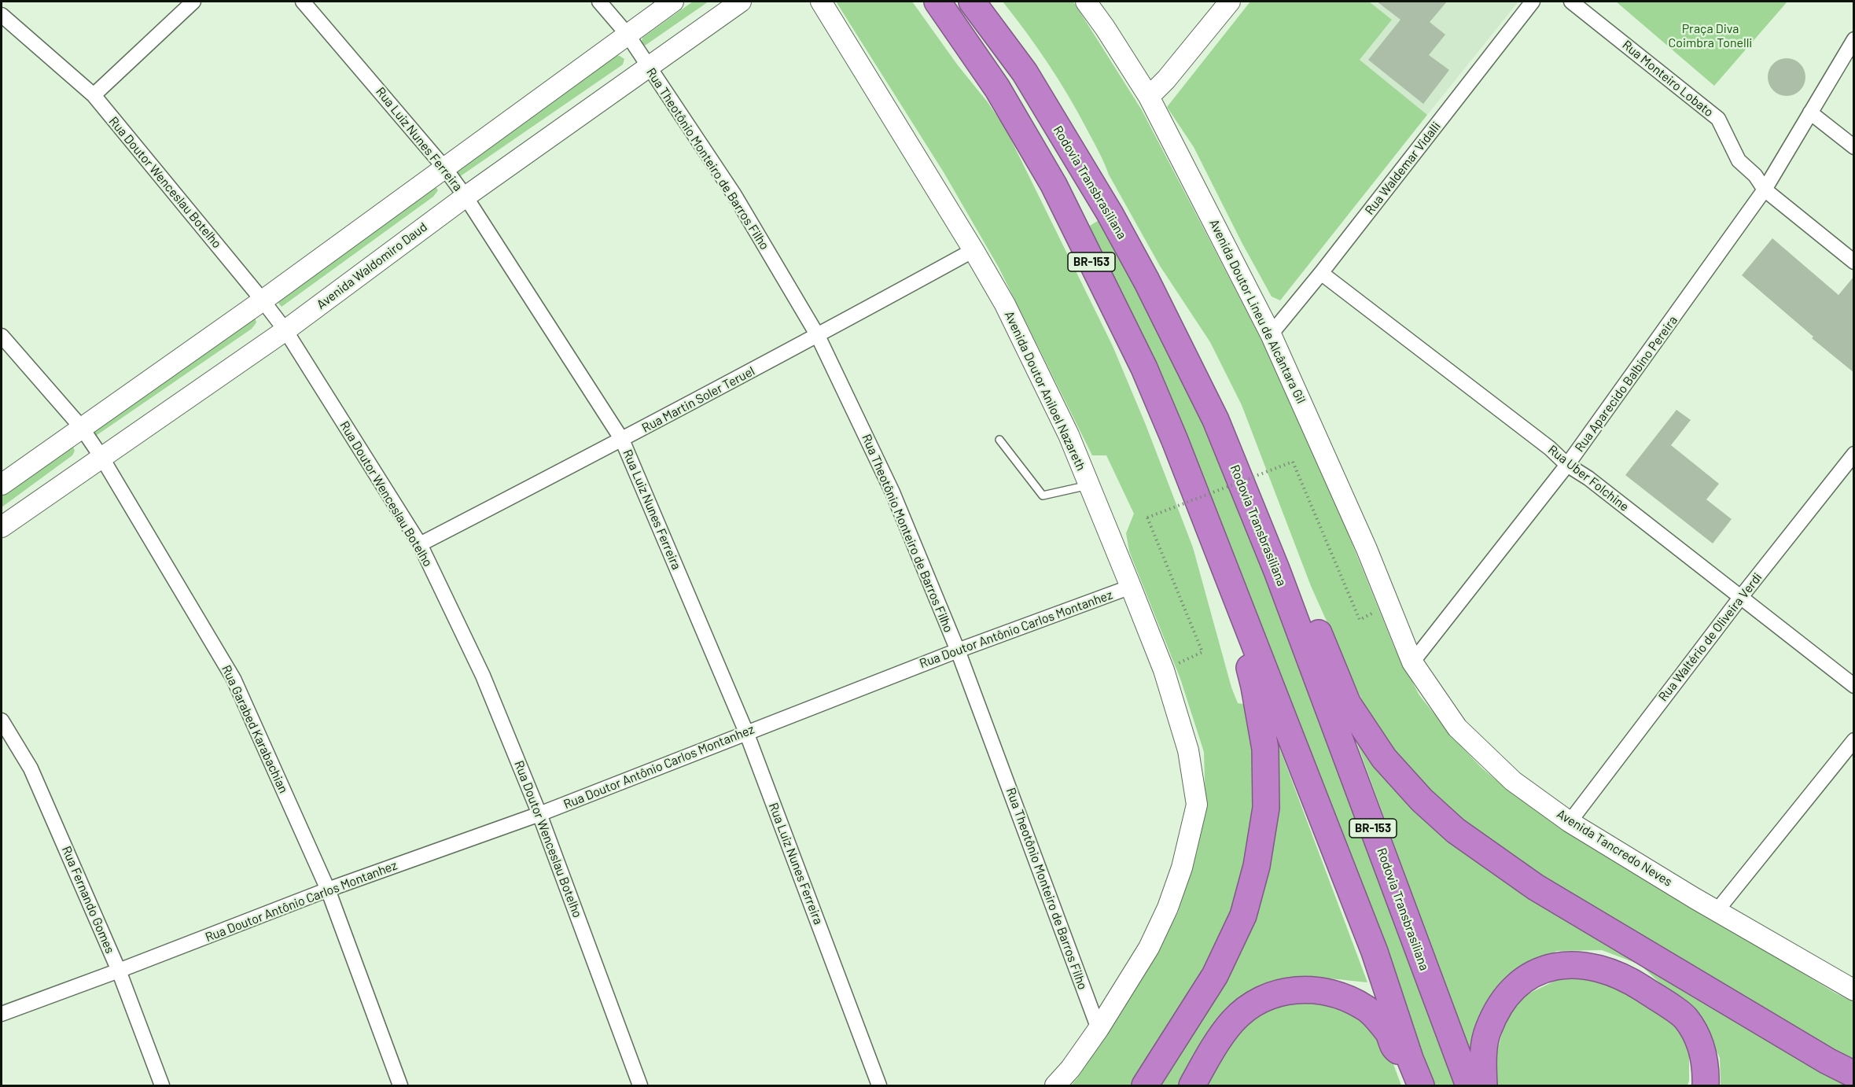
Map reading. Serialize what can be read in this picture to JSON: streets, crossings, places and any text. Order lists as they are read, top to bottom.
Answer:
{
  "streets": {
    "highway": ["Rodovia Transbrasiliana", "BR-153"],
    "main road": [
      "Avenida Waldomiro Daud",
      "Avenida Doutor Lineu de Alcântara Gil",
      "Avenida Doutor Aniloel Nazareth",
      "Avenida Tancredo Neves"
    ],
    "street": [
      "Rua Monteiro Lobato",
      "Rua Luiz Nunes Ferreira",
      "Rua Theotônio Monteiro de Barros Filho",
      "Rua Waldemar Vidalli",
      "Rua Doutor Wenceslau Botelho",
      "Rua Aparecido Balbino Pereira",
      "Rua Martin Soler Teruel",
      "Rua Uber Folchine",
      "Rua Doutor Antônio Carlos Montanhez",
      "Rua Waltério de Oliveira Verdi",
      "Rua Garabed Karabachian",
      "Rua Fernando Gomes"
    ]
  },
  "crossings": [
    ["Rua Monteiro Lobato", "Rua Aparecido Balbino Pereira"],
    ["Rua Luiz Nunes Ferreira", "Avenida Waldomiro Daud"],
    ["Rua Luiz Nunes Ferreira", "Rua Martin Soler Teruel"],
    ["Rua Luiz Nunes Ferreira", "Rua Doutor Antônio Carlos Montanhez"],
    ["Rua Theotônio Monteiro de Barros Filho", "Avenida Waldomiro Daud"],
    ["Rua Theotônio Monteiro de Barros Filho", "Avenida Doutor Aniloel Nazareth"],
    ["Rua Theotônio Monteiro de Barros Filho", "Rua Martin Soler Teruel"],
    ["Rua Theotônio Monteiro de Barros Filho", "Rua Doutor Antônio Carlos Montanhez"],
    ["Rua Waldemar Vidalli", "Avenida Doutor Lineu de Alcântara Gil"],
    ["Rua Waldemar Vidalli", "Rua Uber Folchine"],
    ["Rua Doutor Wenceslau Botelho", "Avenida Waldomiro Daud"],
    ["Rua Doutor Wenceslau Botelho", "Rua Martin Soler Teruel"],
    ["Rua Doutor Wenceslau Botelho", "Rua Doutor Antônio Carlos Montanhez"],
    ["Avenida Waldomiro Daud", "Rua Garabed Karabachian"],
    ["Avenida Doutor Lineu de Alcântara Gil", "Rua Aparecido Balbino Pereira"],
    ["Avenida Doutor Lineu de Alcântara Gil", "Avenida Tancredo Neves"],
    ["Rua Aparecido Balbino Pereira", "Rua Uber Folchine"],
    ["Rua Aparecido Balbino Pereira", "Avenida Tancredo Neves"],
    ["Avenida Doutor Aniloel Nazareth", "Rua Martin Soler Teruel"],
    ["Avenida Doutor Aniloel Nazareth", "Rua Doutor Antônio Carlos Montanhez"],
    ["Rua Uber Folchine", "Rua Waltério de Oliveira Verdi"],
    ["Rua Doutor Antônio Carlos Montanhez", "Rua Garabed Karabachian"],
    ["Rua Doutor Antônio Carlos Montanhez", "Rua Fernando Gomes"],
    ["Rua Waltério de Oliveira Verdi", "Avenida Tancredo Neves"]
  ],
  "parks": ["Praça Diva Coimbra Tonelli"]
}
